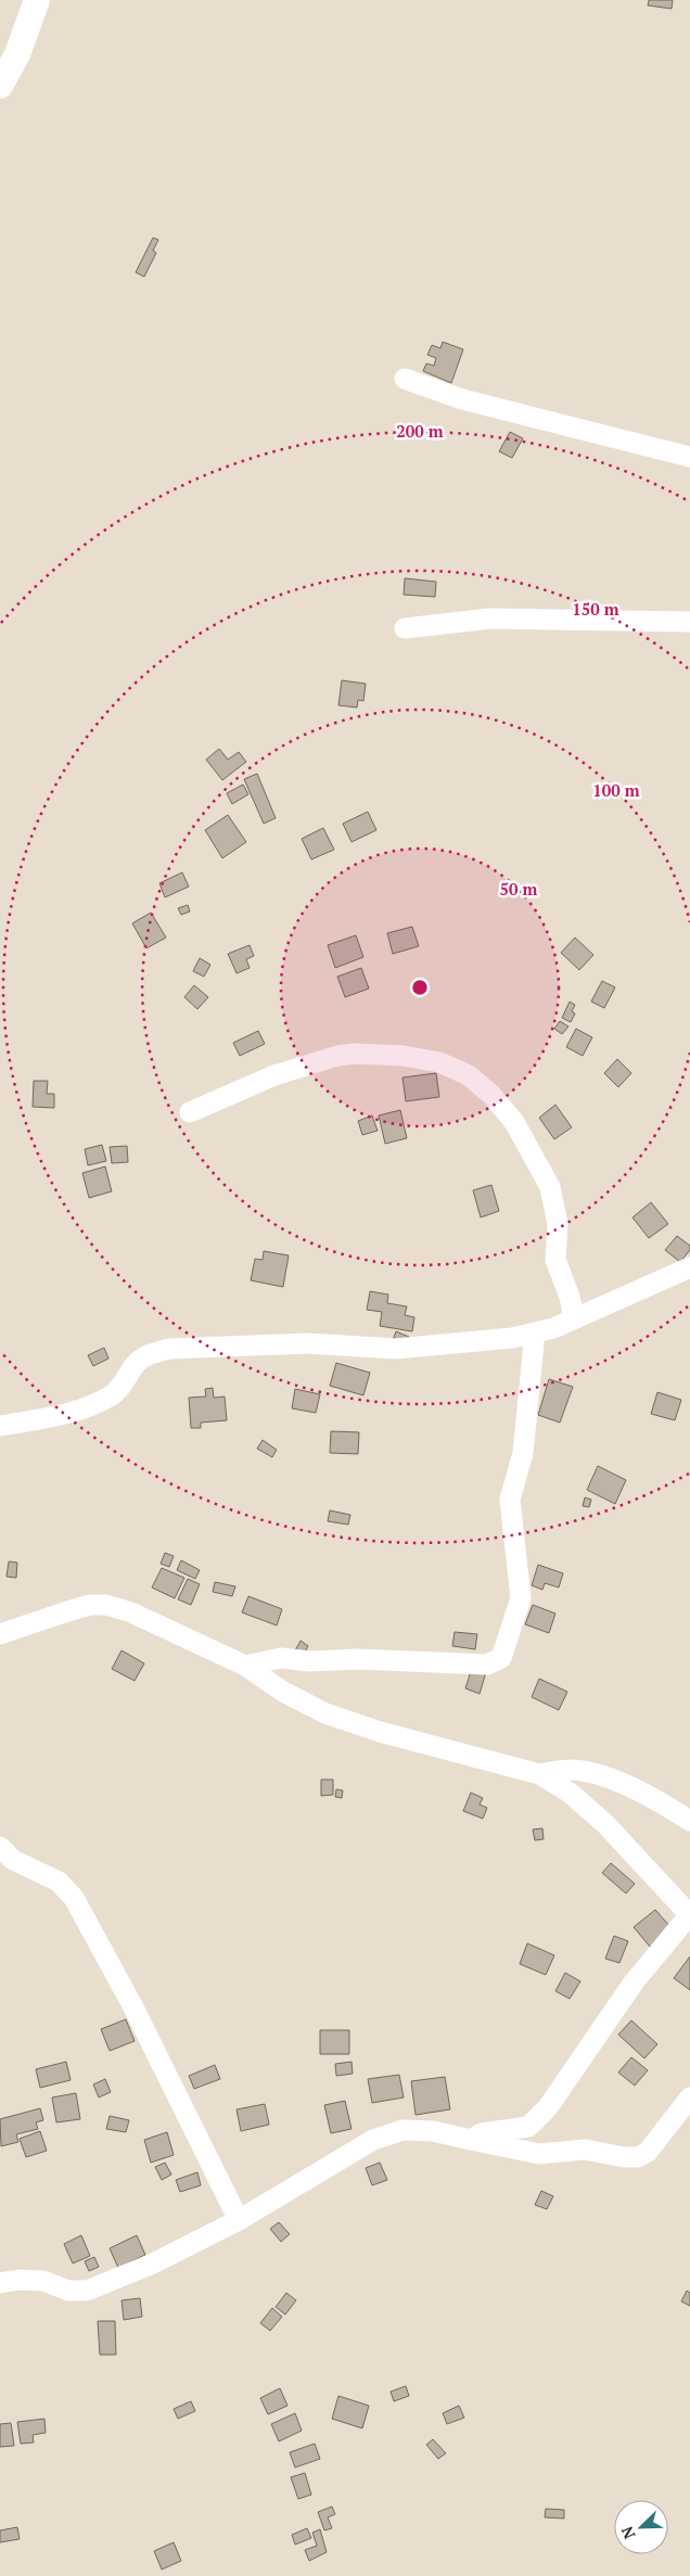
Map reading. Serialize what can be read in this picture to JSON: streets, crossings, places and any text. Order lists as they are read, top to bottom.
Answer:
{
  "north": "bottom left",
  "rings": [
    "200 m",
    "150 m",
    "100 m",
    "50 m"
  ]
}
